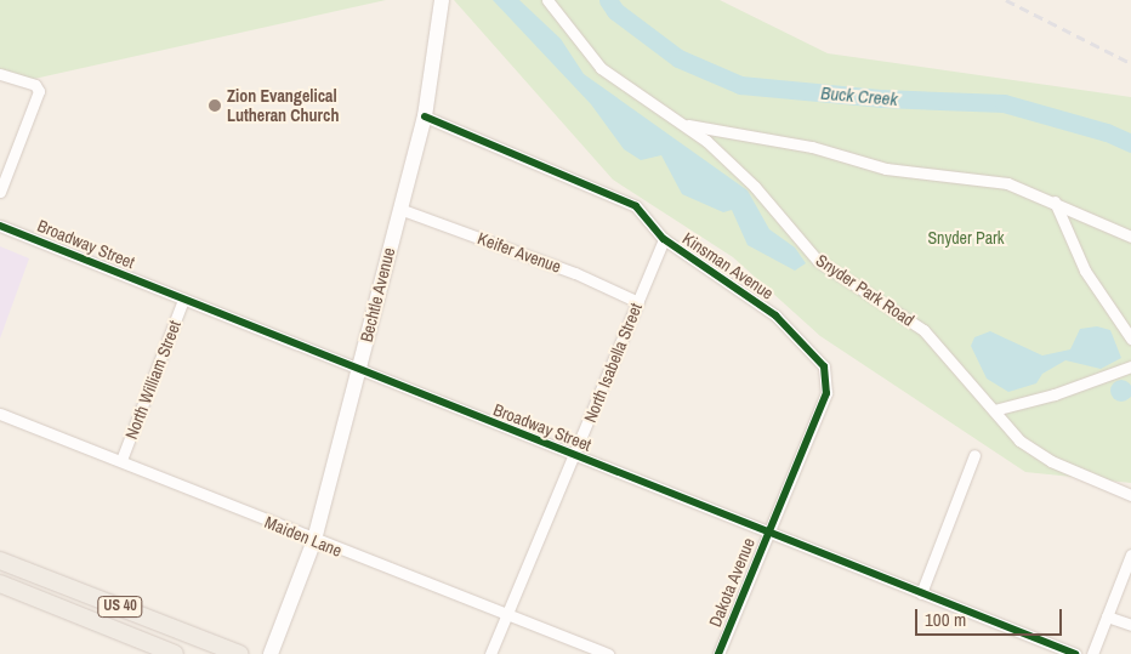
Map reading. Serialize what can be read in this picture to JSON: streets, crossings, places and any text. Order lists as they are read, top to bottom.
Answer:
{
  "streets": {
    "main road": ["Bechtle Avenue", "US 40"],
    "street": [
      "Broadway Street",
      "Keifer Avenue",
      "Kinsman Avenue",
      "Snyder Park Road",
      "North Isabella Street",
      "North William Street",
      "Maiden Lane",
      "Dakota Avenue"
    ]
  },
  "crossings": [
    ["Broadway Street", "Bechtle Avenue"],
    ["Broadway Street", "North Isabella Street"],
    ["Broadway Street", "North William Street"],
    ["Broadway Street", "Dakota Avenue"],
    ["Keifer Avenue", "Bechtle Avenue"],
    ["Keifer Avenue", "North Isabella Street"],
    ["Kinsman Avenue", "Bechtle Avenue"],
    ["Kinsman Avenue", "North Isabella Street"],
    ["Kinsman Avenue", "Dakota Avenue"],
    ["Bechtle Avenue", "Maiden Lane"],
    ["North Isabella Street", "Maiden Lane"],
    ["North William Street", "Maiden Lane"]
  ],
  "water": ["Buck Creek"],
  "parks": ["Snyder Park"],
  "places": ["Zion Evangelical Lutheran Church"],
  "scale_bar": "100 m"
}
